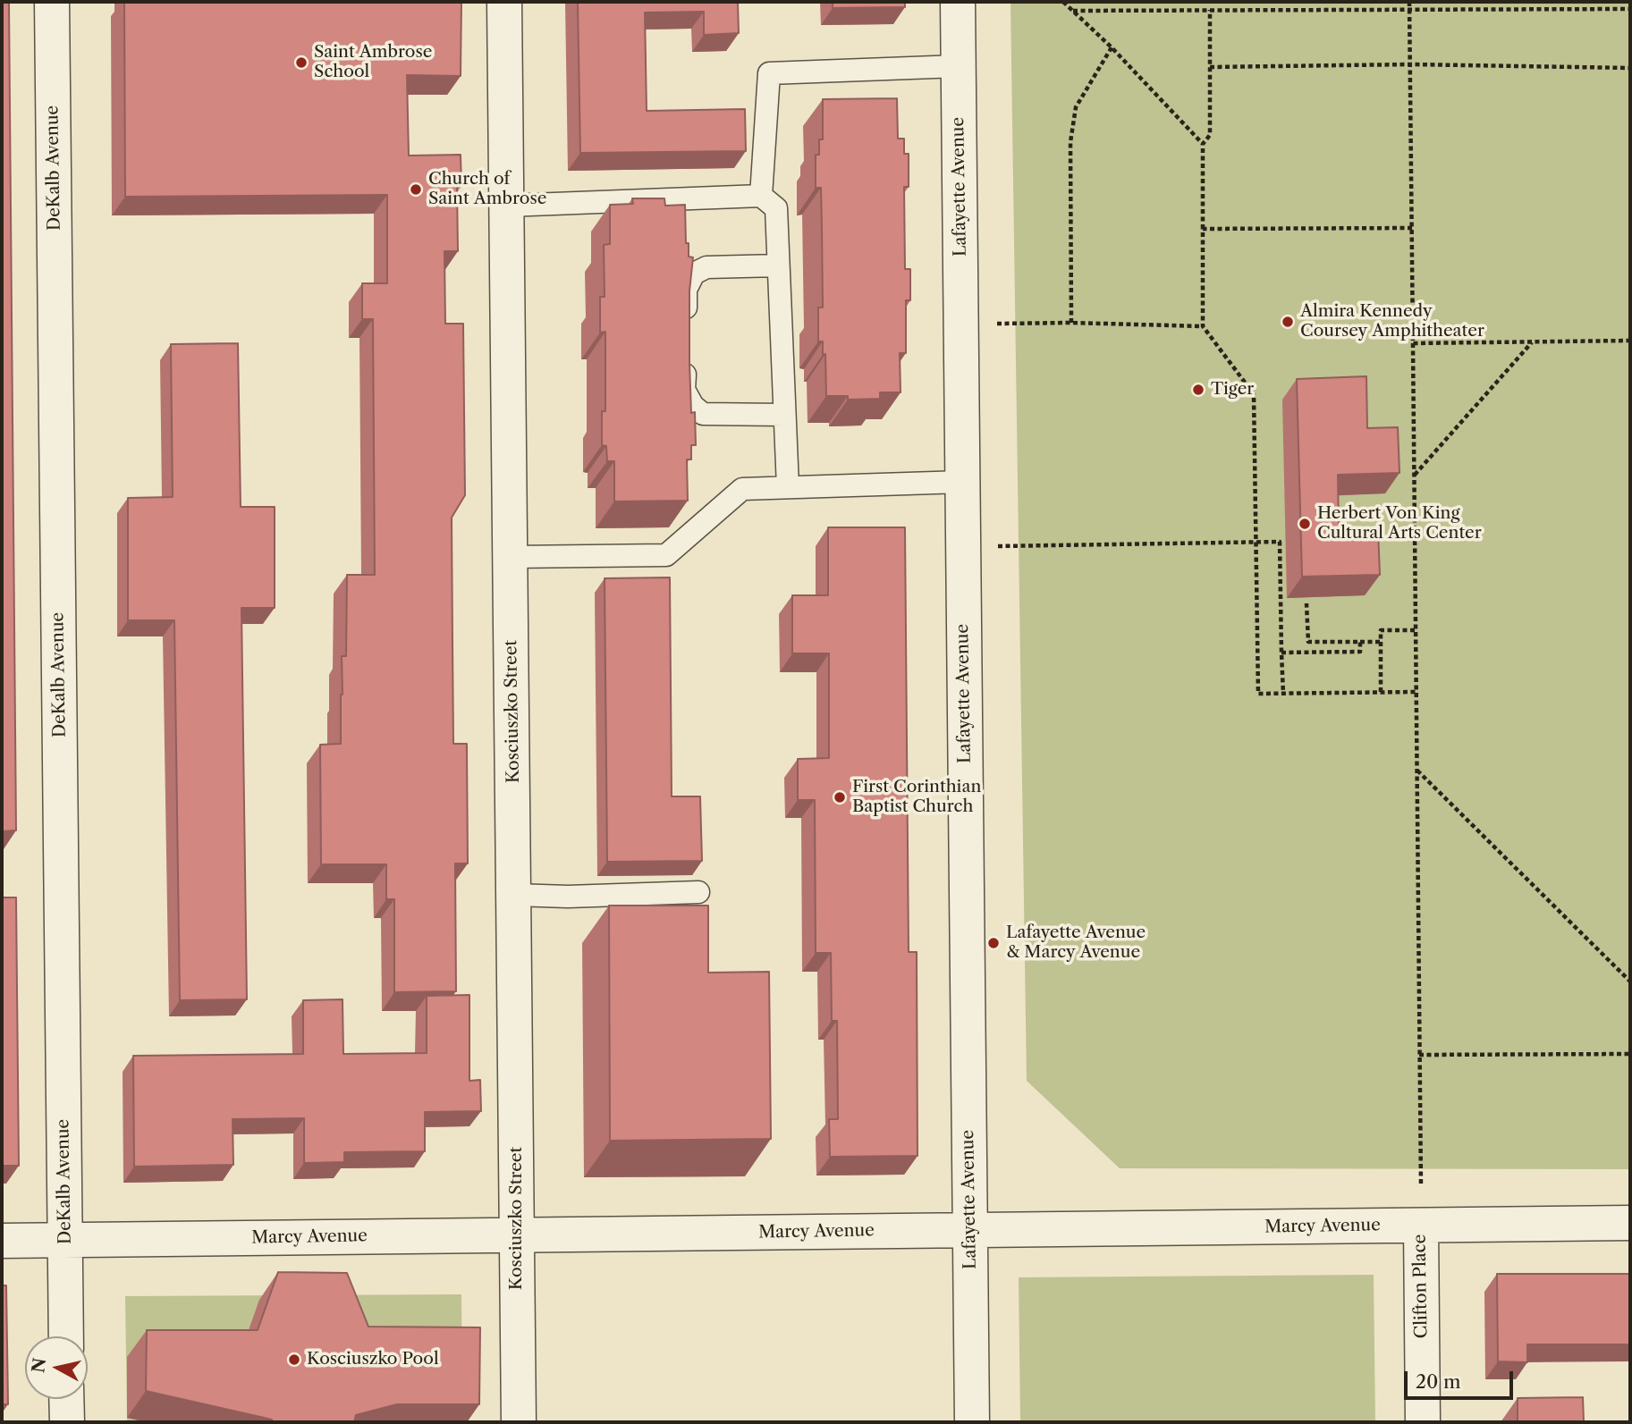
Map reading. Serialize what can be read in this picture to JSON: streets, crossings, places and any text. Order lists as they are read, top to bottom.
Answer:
{
  "streets": {
    "street": [
      "DeKalb Avenue",
      "Lafayette Avenue",
      "Kosciuszko Street",
      "Marcy Avenue",
      "Clifton Place"
    ]
  },
  "crossings": [
    ["DeKalb Avenue", "Marcy Avenue"],
    ["Lafayette Avenue", "Marcy Avenue"],
    ["Kosciuszko Street", "Marcy Avenue"],
    ["Marcy Avenue", "Clifton Place"]
  ],
  "places": [
    "Saint Ambrose School",
    "Church of Saint Ambrose",
    "Almira Kennedy Coursey Amphitheater",
    "Tiger",
    "Herbert Von King Cultural Arts Center",
    "First Corinthian Baptist Church",
    "Lafayette Avenue & Marcy Avenue",
    "Kosciuszko Pool"
  ],
  "scale_bar": "20 m",
  "north": "left"
}
